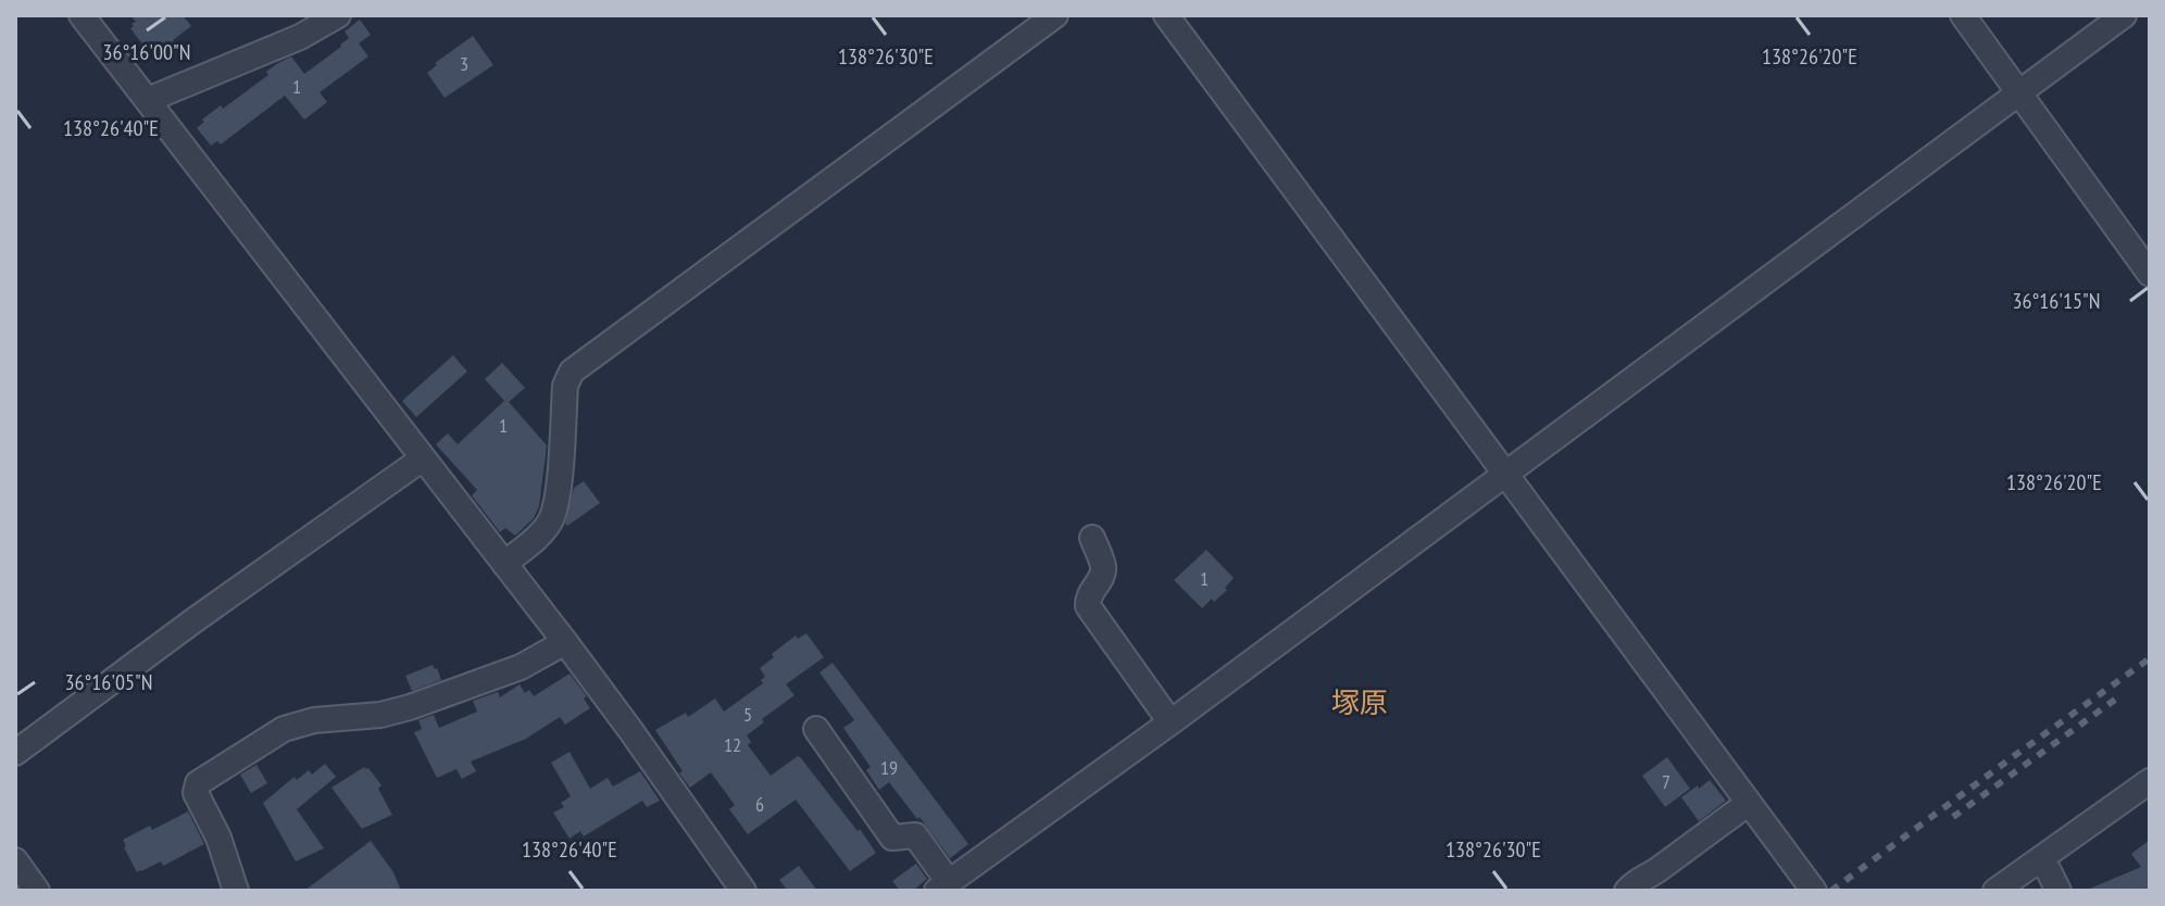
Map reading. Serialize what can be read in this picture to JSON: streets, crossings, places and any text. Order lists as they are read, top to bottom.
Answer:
{
  "districts": ["塚原"],
  "house_numbers": [
    "3",
    "1",
    "1",
    "1",
    "5",
    "12",
    "19",
    "7",
    "6"
  ],
  "coordinates": [
    "36°16'00\"N",
    "138°26'30\"E",
    "138°26'20\"E",
    "138°26'40\"E",
    "36°16'15\"N",
    "36°16'05\"N"
  ]
}
